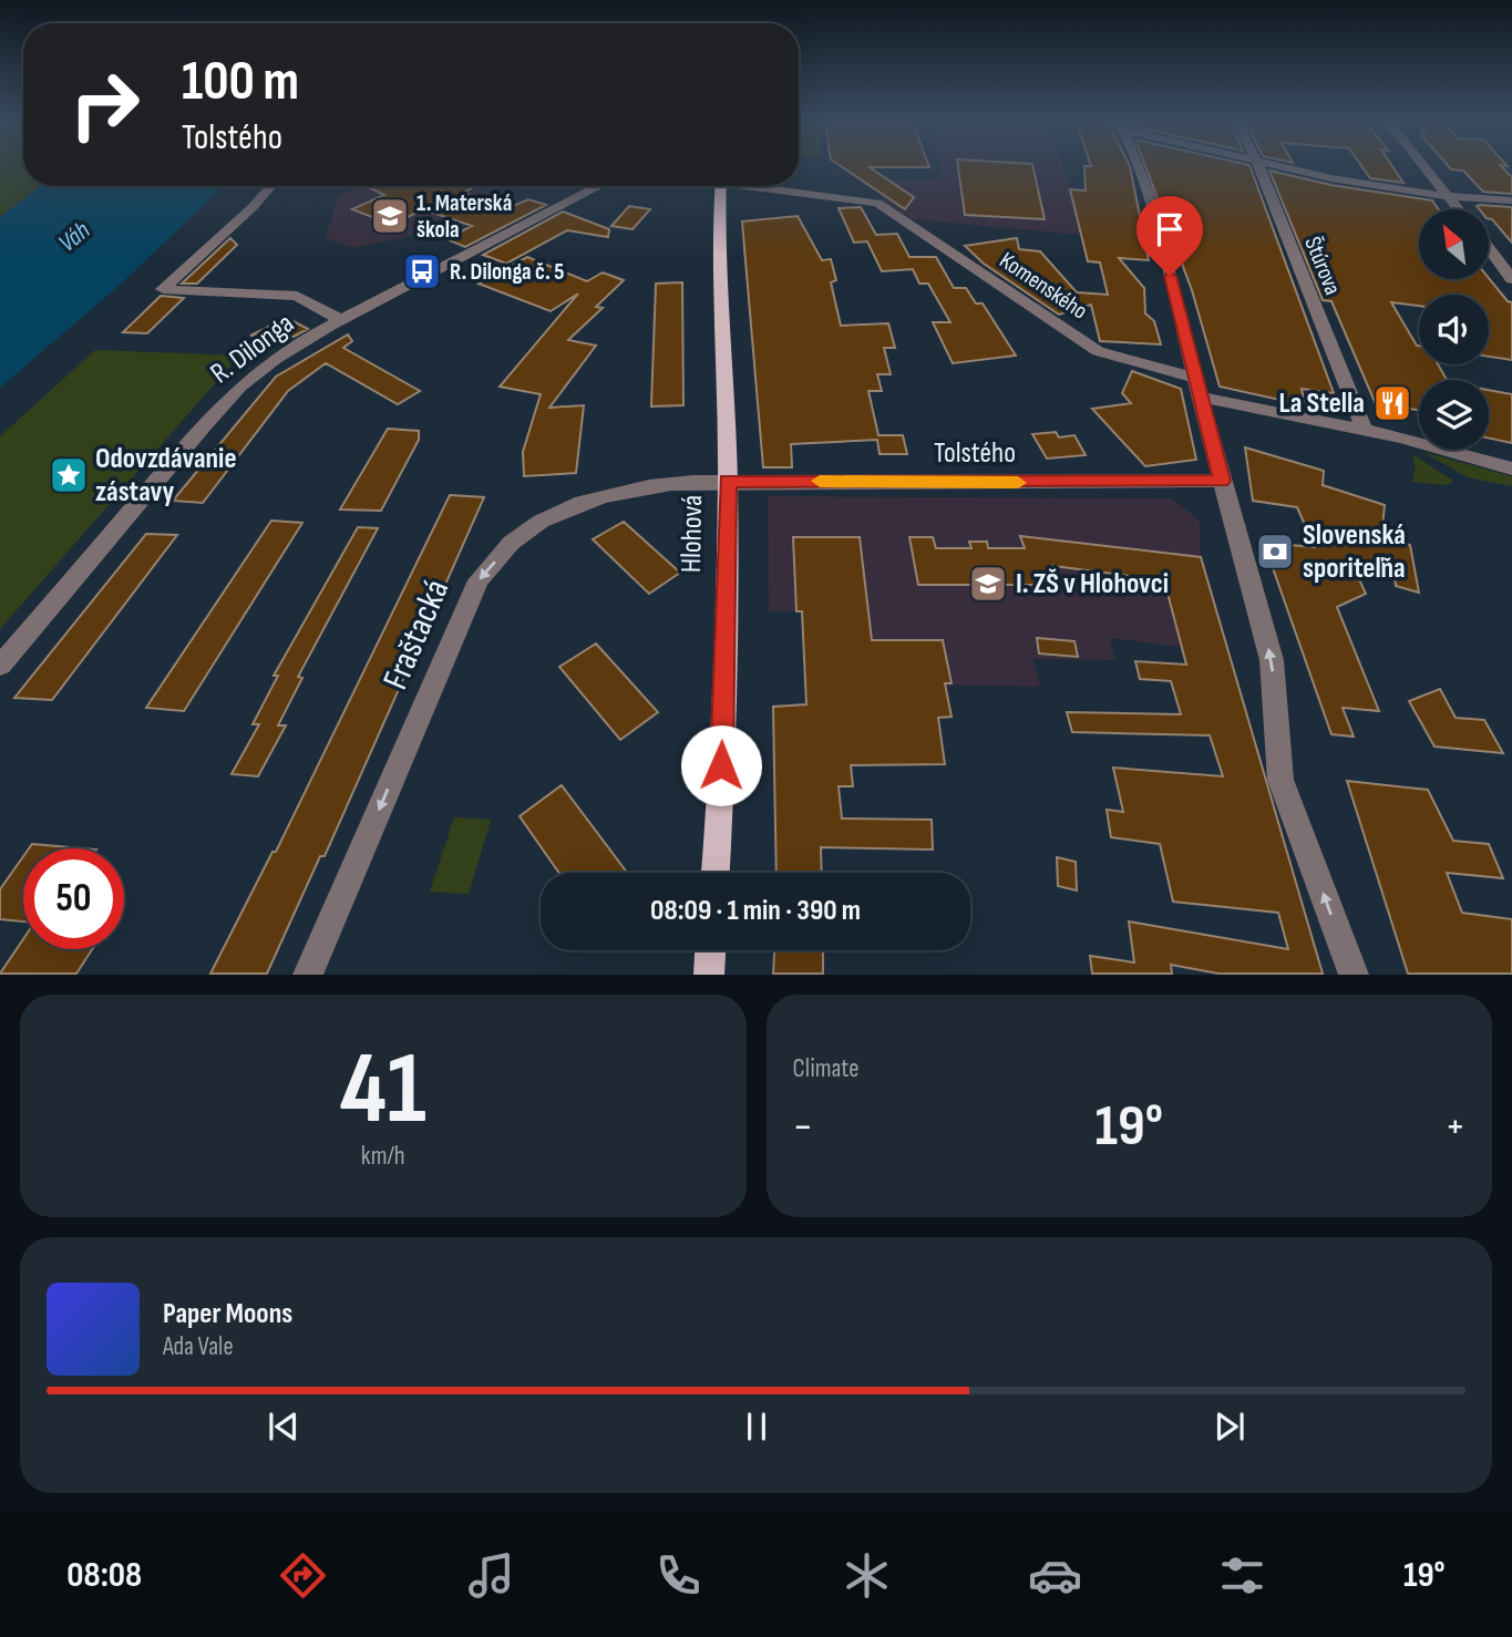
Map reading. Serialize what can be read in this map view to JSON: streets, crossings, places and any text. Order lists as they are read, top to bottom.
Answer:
{
  "streets": {
    "main road": ["Hlohová"],
    "street": [
      "Štúrova",
      "Komenského",
      "R. Dilonga",
      "Tolstého",
      "Fraštacká"
    ]
  },
  "crossings": [
    ["Štúrova", "Komenského"],
    ["Tolstého", "Hlohová"],
    ["Tolstého", "Fraštacká"],
    ["Hlohová", "Fraštacká"]
  ],
  "one_way": ["Fraštacká"],
  "water": ["Váh"],
  "places": {
    "school or university": ["1. Materská škola", "I. ZŠ v Hlohovci"],
    "bus stop": ["R. Dilonga č. 5"],
    "restaurant": ["La Stella"],
    "place": ["Odovzdávanie zástavy"],
    "bank": ["Slovenská sporiteľňa"]
  },
  "north": "top left",
  "page": {
    "turn": ["100 m", "Tolstého"],
    "limit": "50",
    "trip": "08:09 · 1 min · 390 m",
    "tile": [
      ["41", "km/h"],
      "Climate"
    ],
    "heat": ["−", "19°", "+"],
    "song": ["Paper Moons", "Ada Vale"],
    "tabs": ["08:08", "19°"]
  }
}
